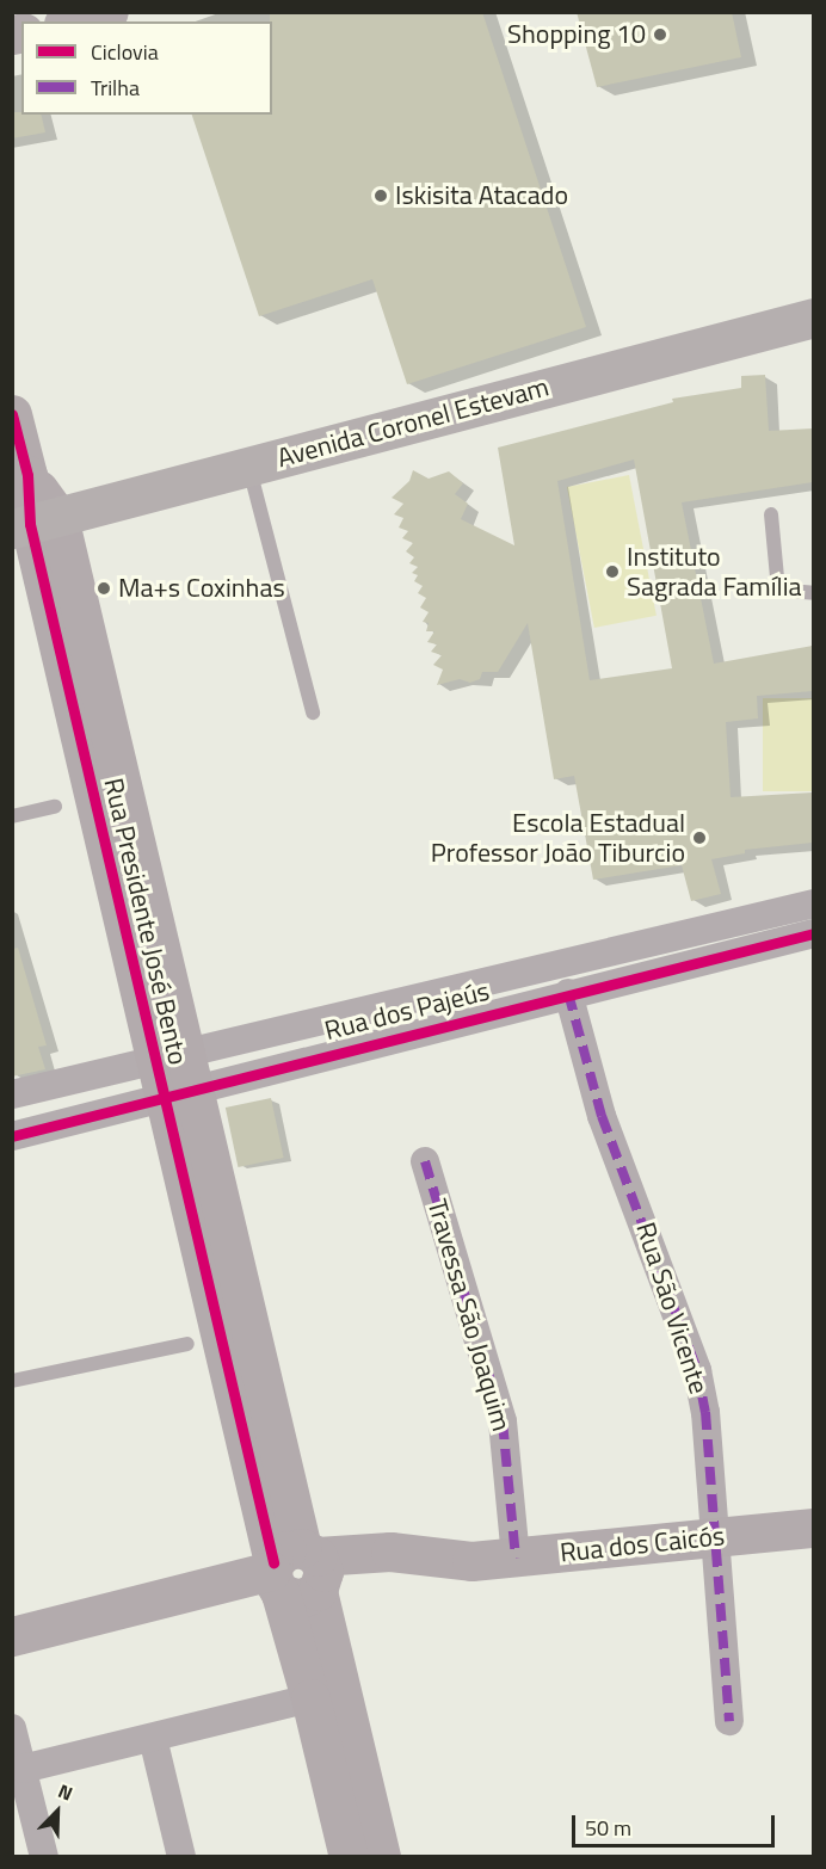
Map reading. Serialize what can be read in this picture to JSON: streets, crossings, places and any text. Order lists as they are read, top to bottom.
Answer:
{
  "streets": {
    "main road": ["Avenida Coronel Estevam"],
    "street": [
      "Rua Presidente José Bento",
      "Rua dos Pajeús",
      "Rua São Vicente",
      "Travessa São Joaquim",
      "Rua dos Caicós"
    ]
  },
  "crossings": [
    ["Avenida Coronel Estevam", "Rua Presidente José Bento"],
    ["Rua Presidente José Bento", "Rua dos Pajeús"],
    ["Rua Presidente José Bento", "Rua dos Caicós"],
    ["Rua dos Pajeús", "Rua São Vicente"],
    ["Rua São Vicente", "Rua dos Caicós"],
    ["Travessa São Joaquim", "Rua dos Caicós"]
  ],
  "places": [
    "Shopping 10",
    "Iskisita Atacado",
    "Instituto Sagrada Família",
    "Ma+s Coxinhas",
    "Escola Estadual Professor João Tiburcio"
  ],
  "legend": ["Ciclovia", "Trilha"],
  "scale_bar": "50 m",
  "north": "top right"
}
